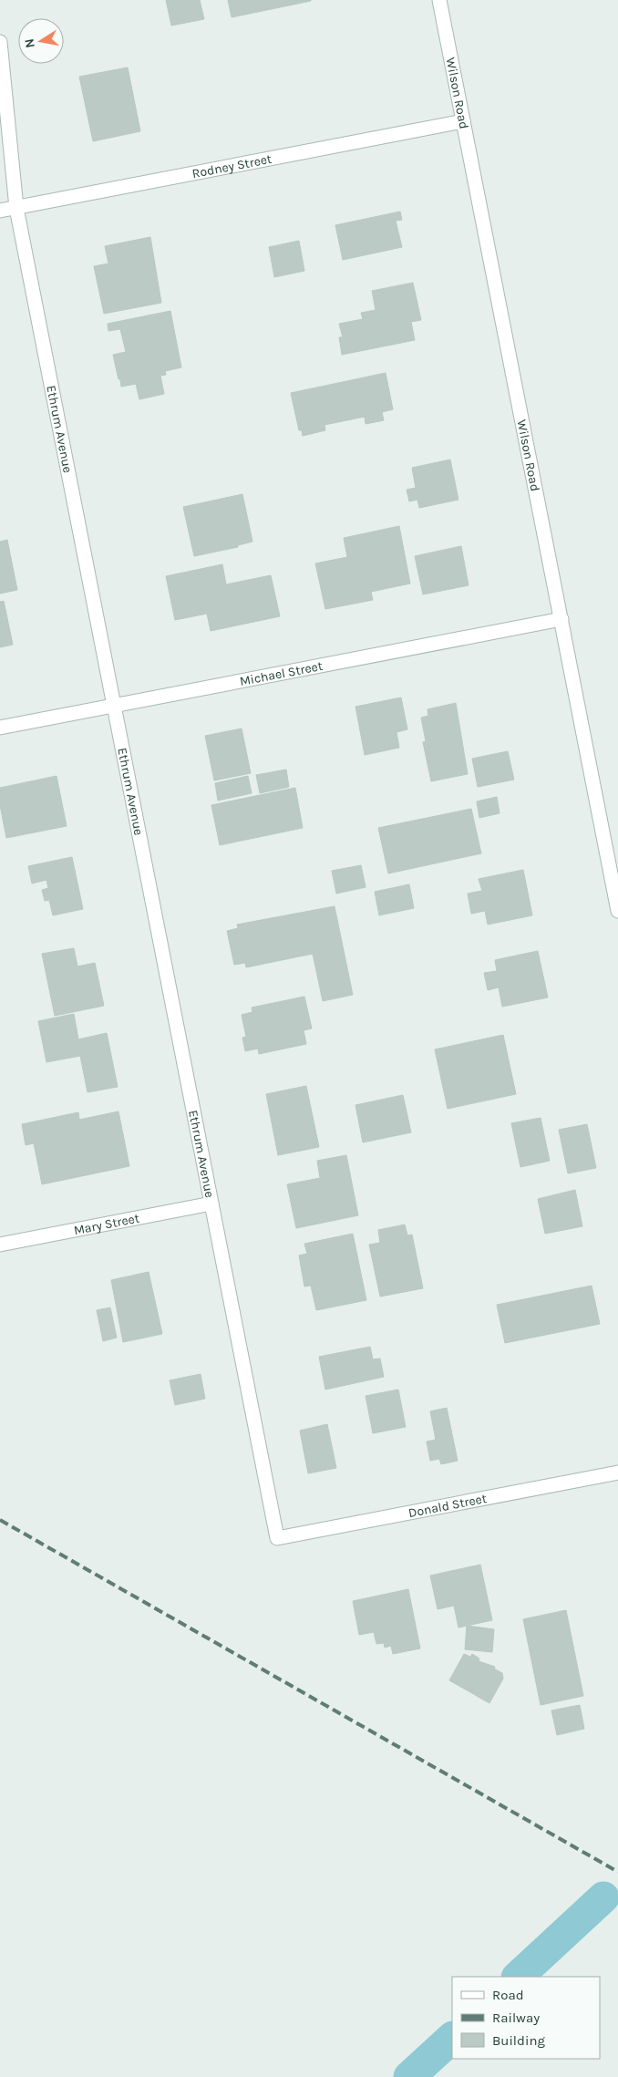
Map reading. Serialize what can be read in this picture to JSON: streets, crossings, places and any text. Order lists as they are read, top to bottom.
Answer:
{
  "streets": {
    "street": [
      "Wilson Road",
      "Rodney Street",
      "Ethrum Avenue",
      "Michael Street",
      "Mary Street",
      "Donald Street"
    ]
  },
  "crossings": [
    ["Wilson Road", "Rodney Street"],
    ["Wilson Road", "Michael Street"],
    ["Rodney Street", "Ethrum Avenue"],
    ["Ethrum Avenue", "Michael Street"],
    ["Ethrum Avenue", "Mary Street"],
    ["Ethrum Avenue", "Donald Street"]
  ],
  "legend": ["Road", "Railway", "Building"],
  "north": "left"
}
